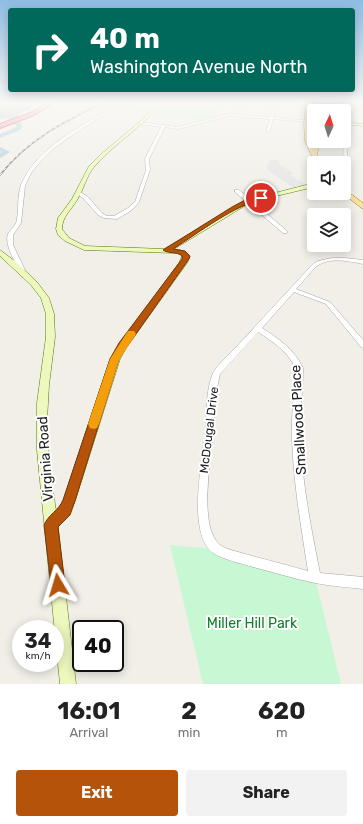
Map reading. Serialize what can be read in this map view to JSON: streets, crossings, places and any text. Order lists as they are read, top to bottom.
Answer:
{
  "streets": {
    "street": ["Smallwood Place", "McDougal Drive", "Virginia Road"]
  },
  "crossings": [
    ["Smallwood Place", "McDougal Drive"]
  ],
  "parks": ["Miller Hill Park"],
  "north": "top",
  "page": {
    "turn": ["40 m", "Washington Avenue North"],
    "speed": "34 km/h",
    "limit": "40",
    "eta": [
      "16:01",
      "Arrival",
      "2",
      "min",
      "620",
      "m"
    ],
    "buttons": ["Exit", "Share"]
  }
}
